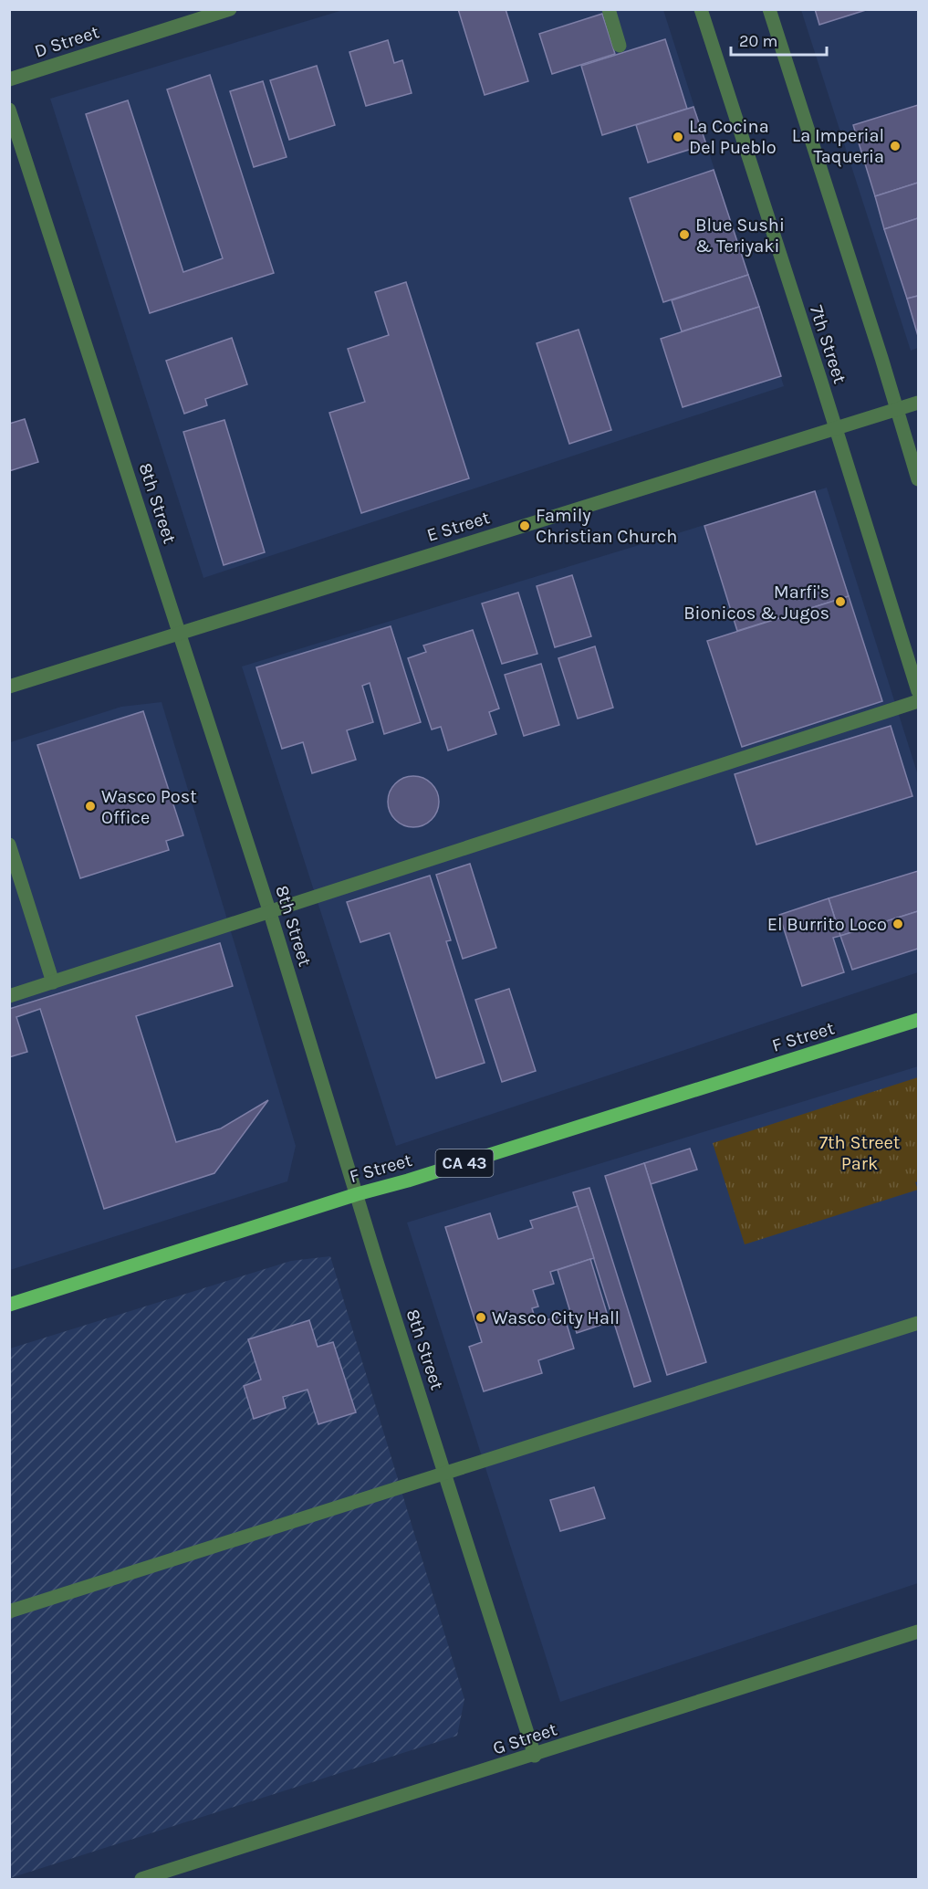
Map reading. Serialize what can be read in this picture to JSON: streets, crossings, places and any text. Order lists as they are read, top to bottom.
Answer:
{
  "streets": {
    "main road": ["F Street", "CA 43"],
    "street": [
      "D Street",
      "7th Street",
      "8th Street",
      "E Street",
      "G Street"
    ]
  },
  "crossings": [
    ["7th Street", "E Street"],
    ["8th Street", "E Street"],
    ["8th Street", "F Street"],
    ["8th Street", "G Street"]
  ],
  "parks": ["7th Street Park"],
  "places": [
    "La Cocina Del Pueblo",
    "La Imperial Taqueria",
    "Blue Sushi & Teriyaki",
    "Family Christian Church",
    "Marfi's Bionicos & Jugos",
    "Wasco Post Office",
    "El Burrito Loco",
    "Wasco City Hall"
  ],
  "scale_bar": "20 m"
}
